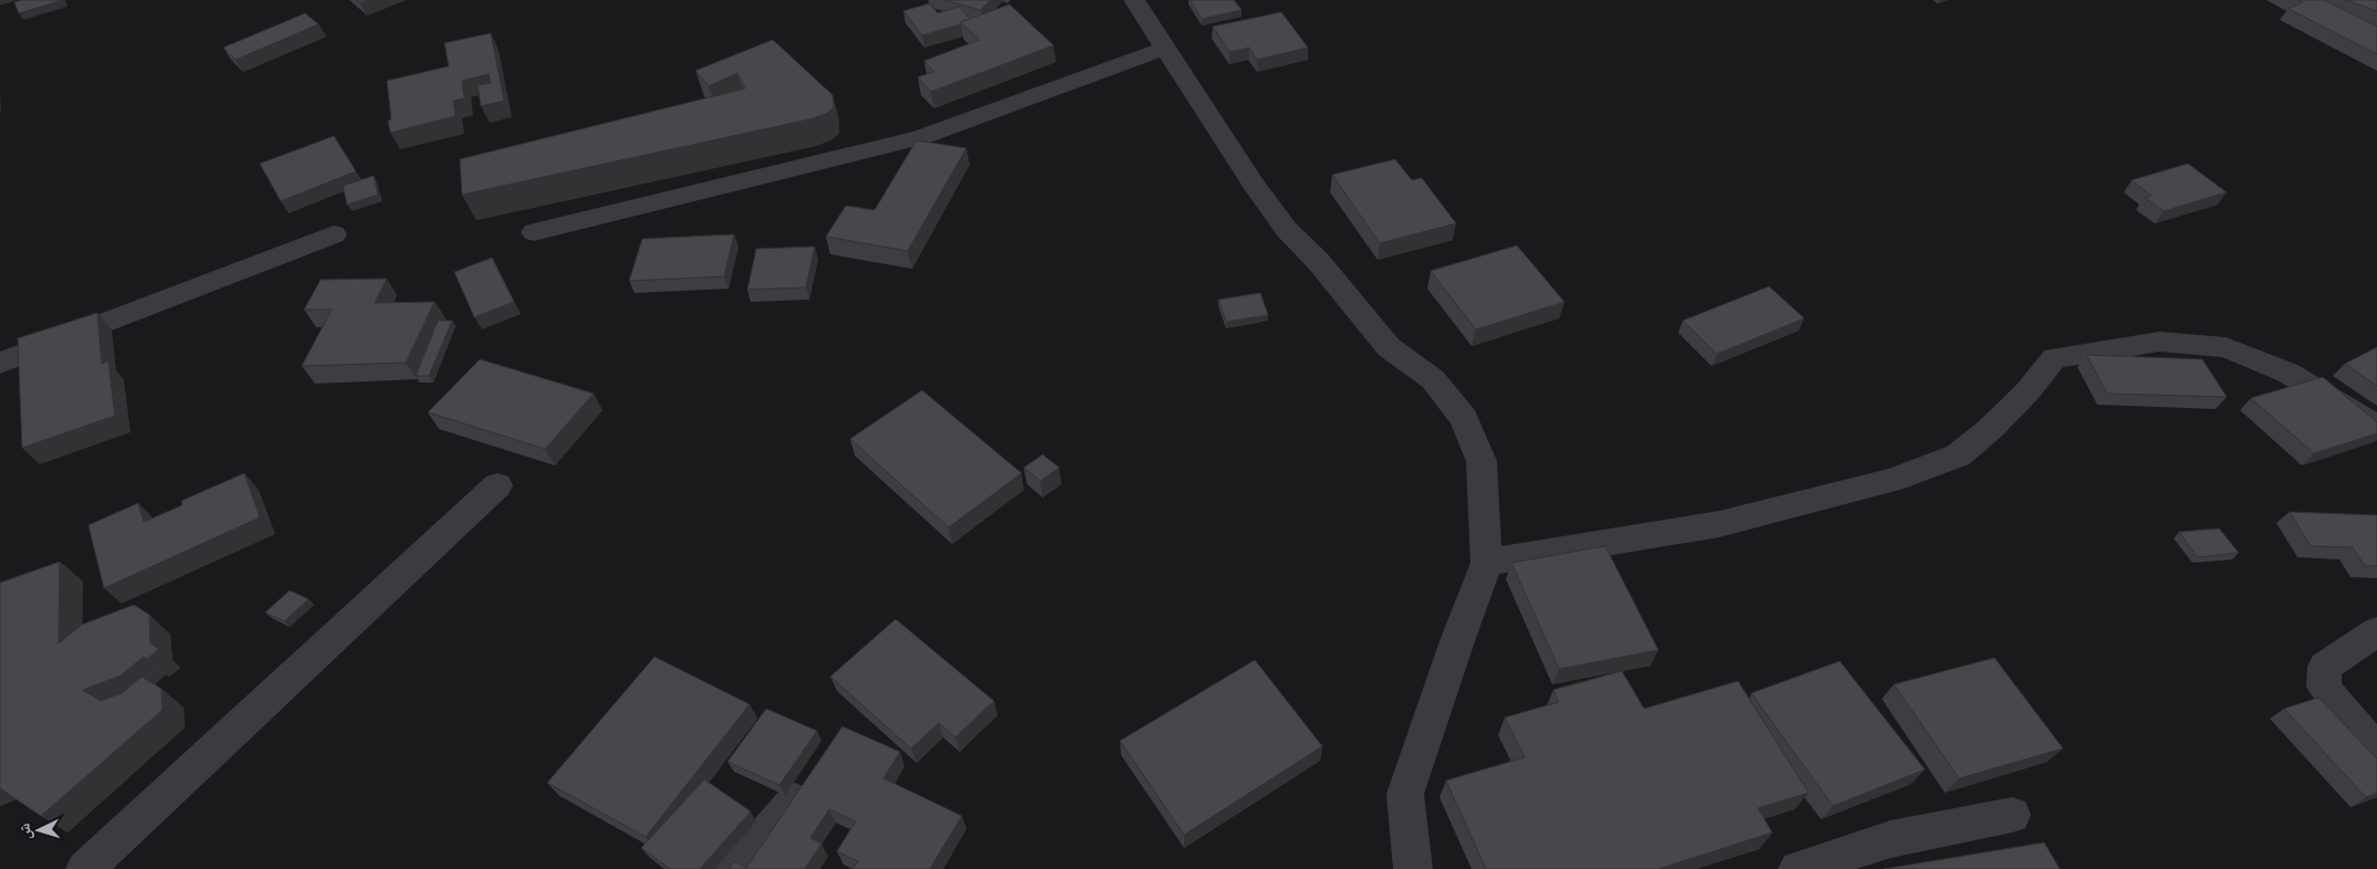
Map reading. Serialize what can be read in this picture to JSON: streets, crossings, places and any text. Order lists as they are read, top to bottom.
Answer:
{
  "north": "left"
}
